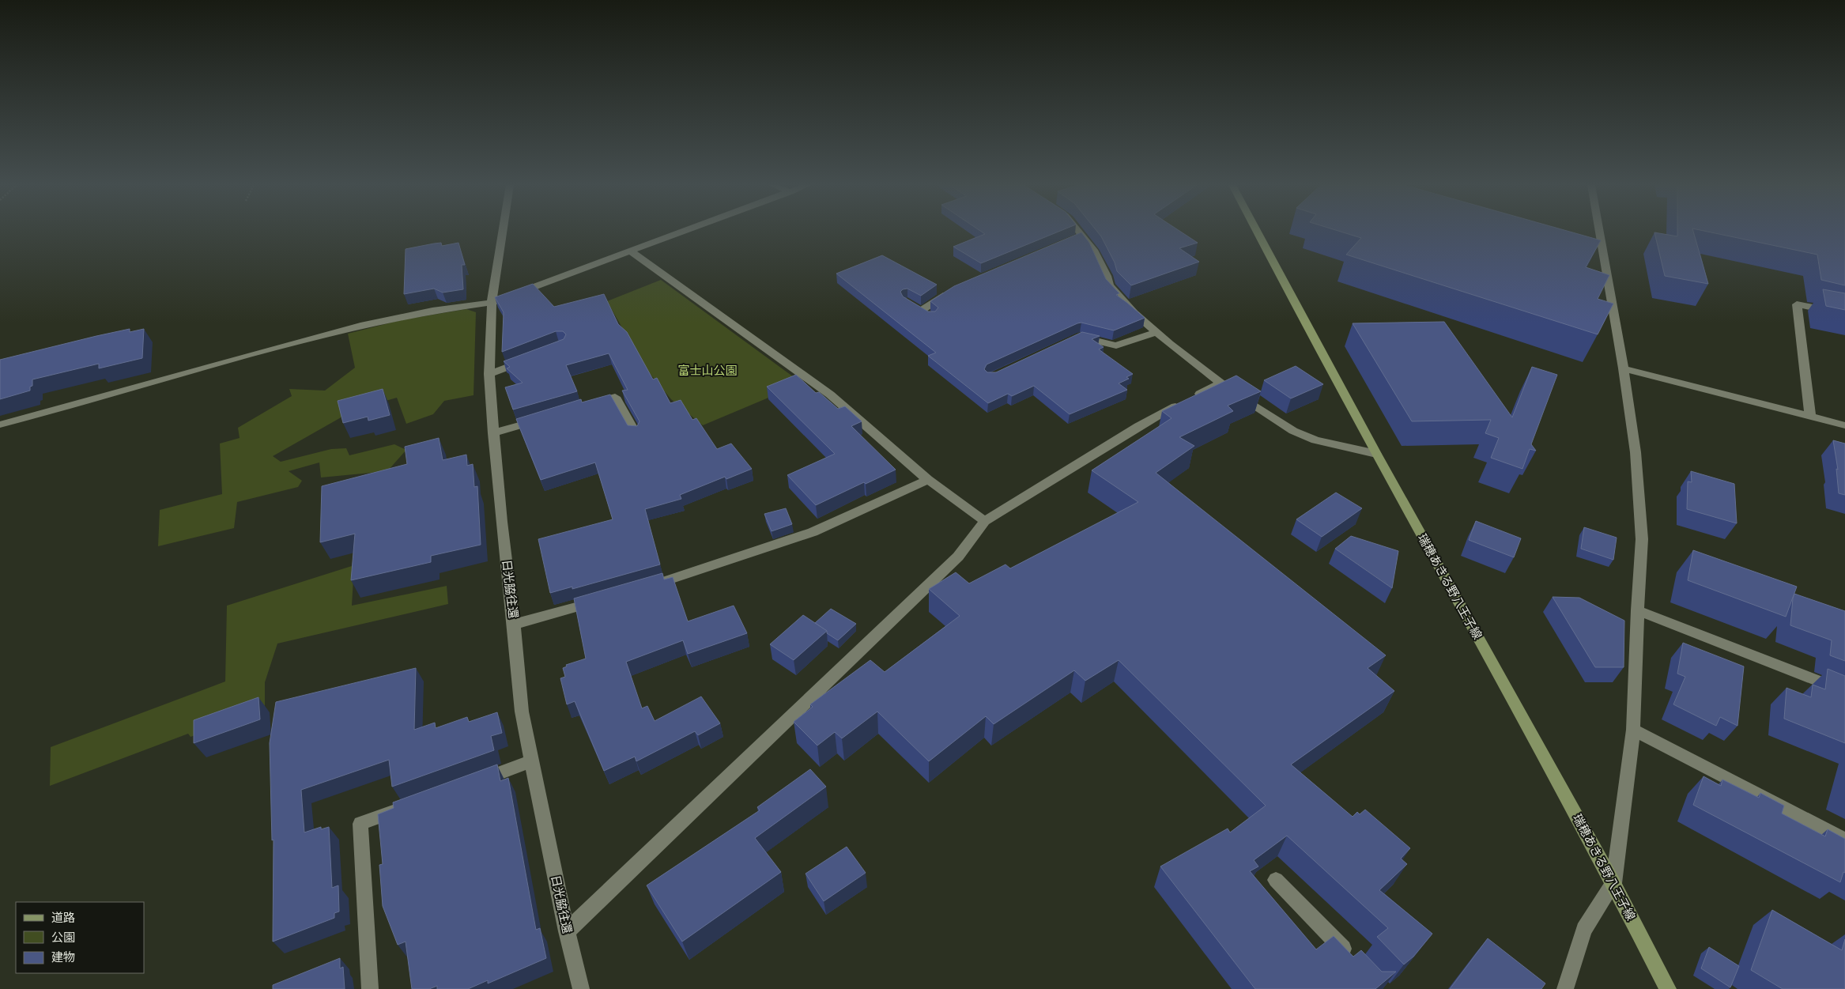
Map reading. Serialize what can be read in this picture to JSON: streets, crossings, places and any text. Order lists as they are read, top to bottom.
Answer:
{
  "streets": {
    "main road": ["瑞穂あきる野八王子線"],
    "street": ["日光脇往還"]
  },
  "parks": ["富士山公園"],
  "legend": ["道路", "公園", "建物"]
}
